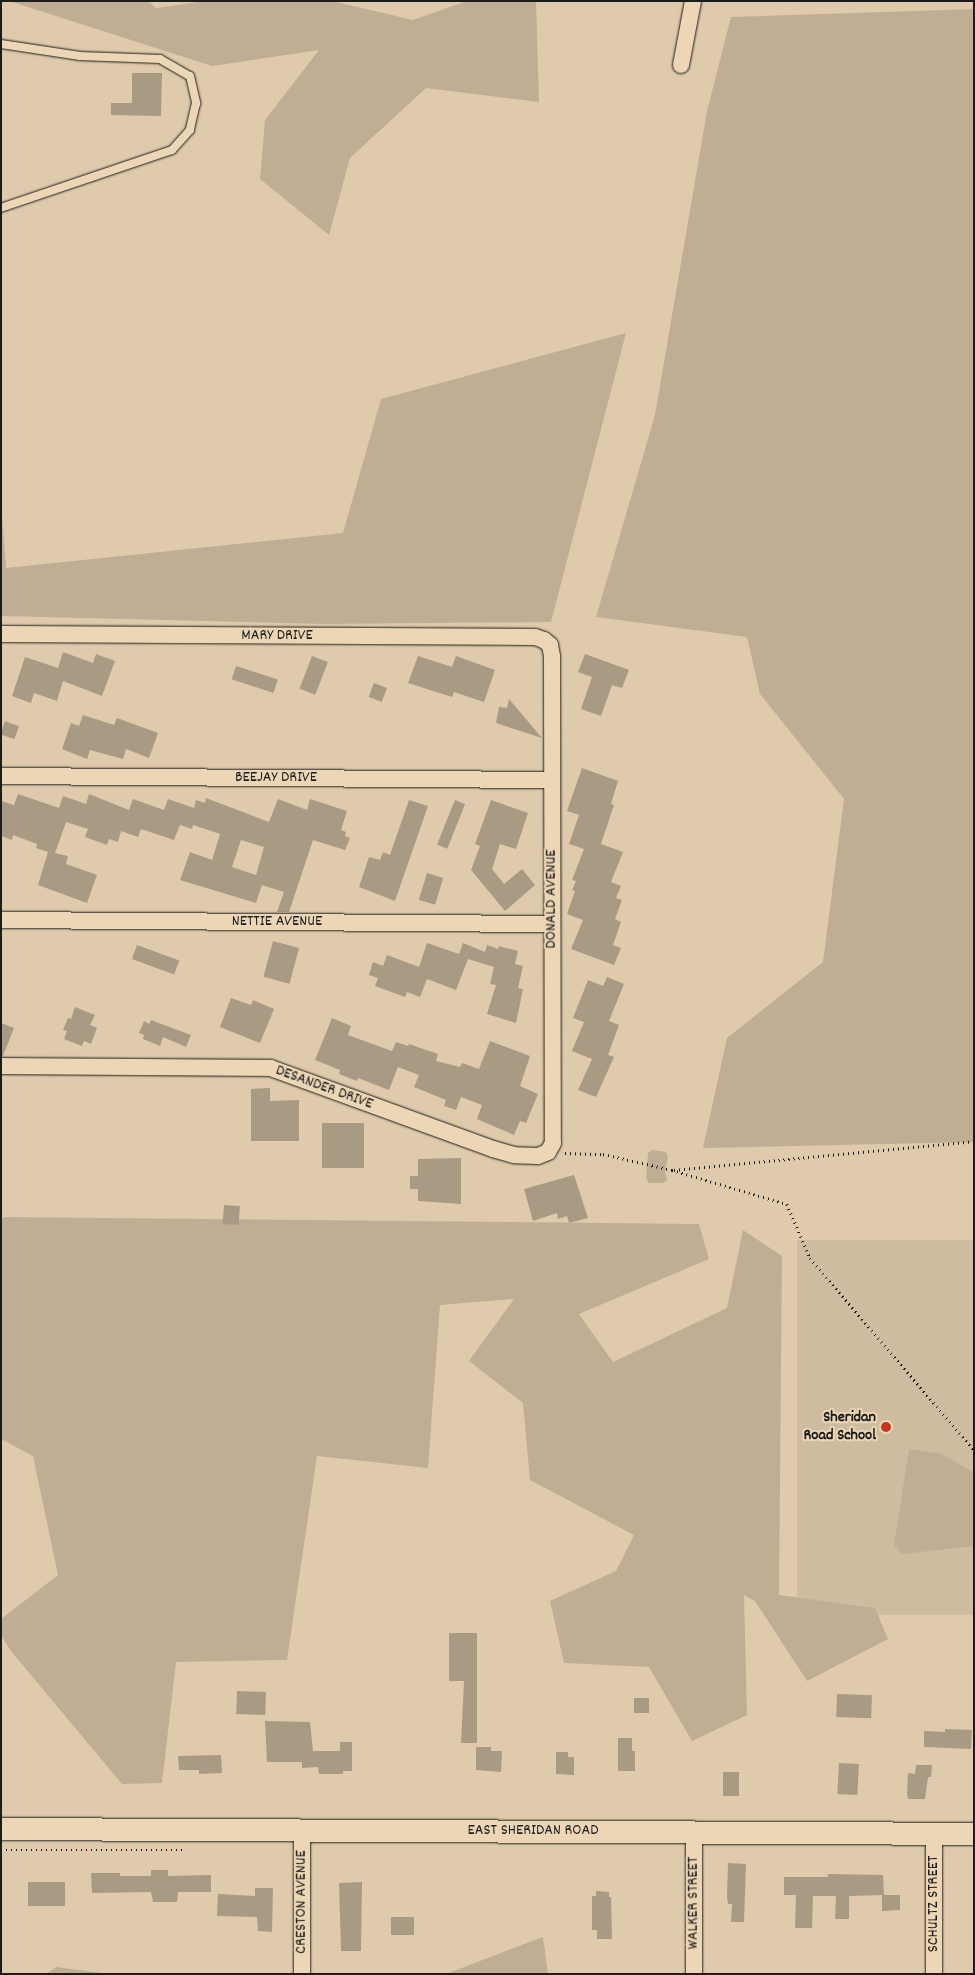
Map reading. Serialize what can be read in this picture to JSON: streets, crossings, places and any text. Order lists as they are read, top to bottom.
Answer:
{
  "streets": {
    "street": [
      "MARY DRIVE",
      "BEEJAY DRIVE",
      "DONALD AVENUE",
      "NETTIE AVENUE",
      "DESANDER DRIVE",
      "EAST SHERIDAN ROAD",
      "CRESTON AVENUE",
      "WALKER STREET",
      "SCHULTZ STREET"
    ]
  },
  "crossings": [
    ["MARY DRIVE", "DONALD AVENUE"],
    ["BEEJAY DRIVE", "DONALD AVENUE"],
    ["DONALD AVENUE", "NETTIE AVENUE"],
    ["DONALD AVENUE", "DESANDER DRIVE"],
    ["EAST SHERIDAN ROAD", "CRESTON AVENUE"],
    ["EAST SHERIDAN ROAD", "WALKER STREET"],
    ["EAST SHERIDAN ROAD", "SCHULTZ STREET"]
  ],
  "places": ["Sheridan Road School"]
}
